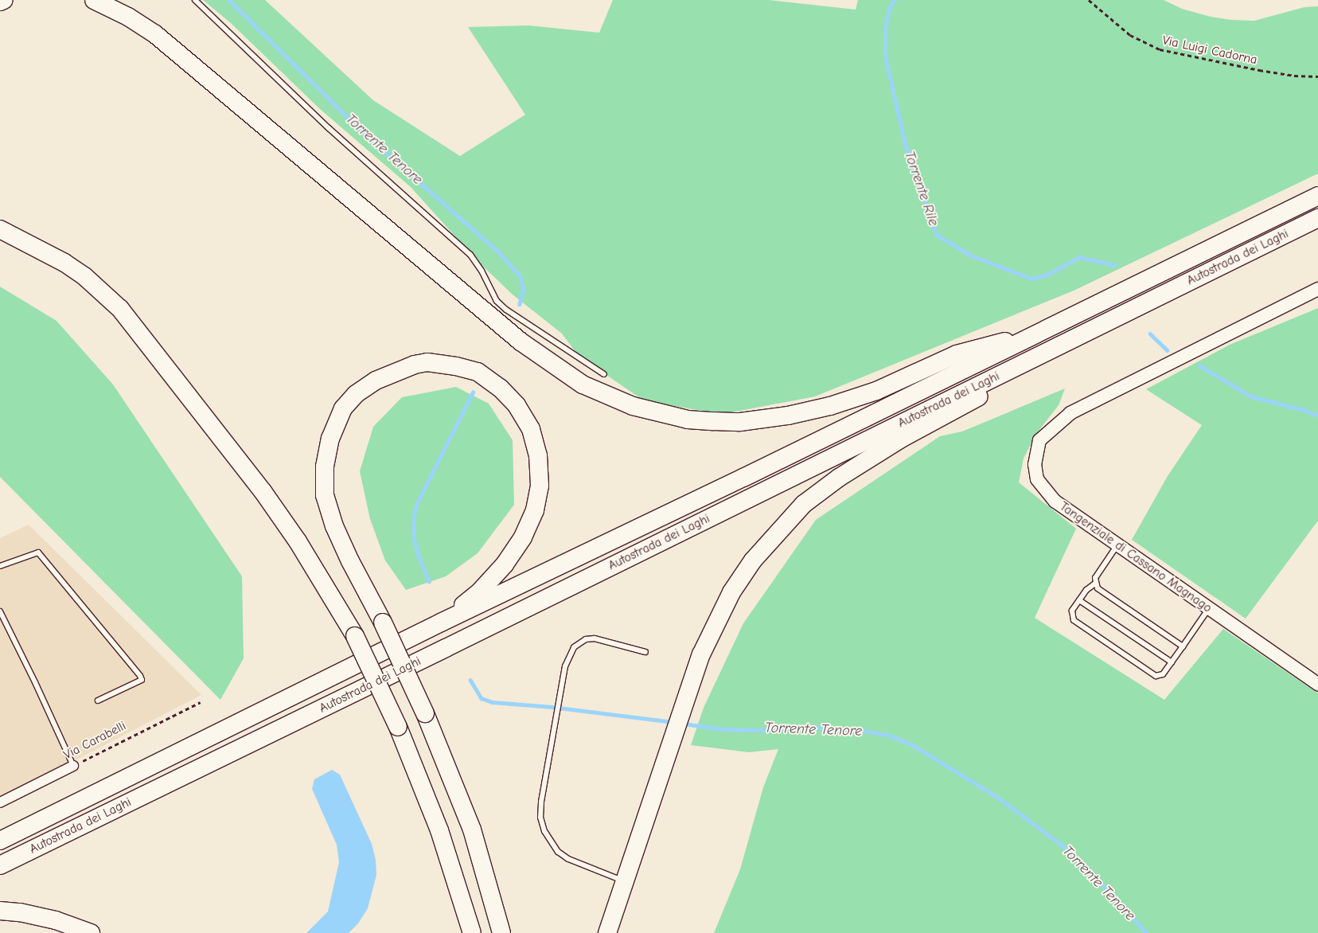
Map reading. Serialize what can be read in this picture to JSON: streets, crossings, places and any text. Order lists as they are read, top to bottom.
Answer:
{
  "streets": {
    "highway": ["Autostrada dei Laghi"],
    "street": ["Tangenziale di Cassano Magnago", "Via Carabelli"],
    "path": ["Via Luigi Cadorna"]
  },
  "water": ["Torrente Tenore", "Torrente Rile"]
}
